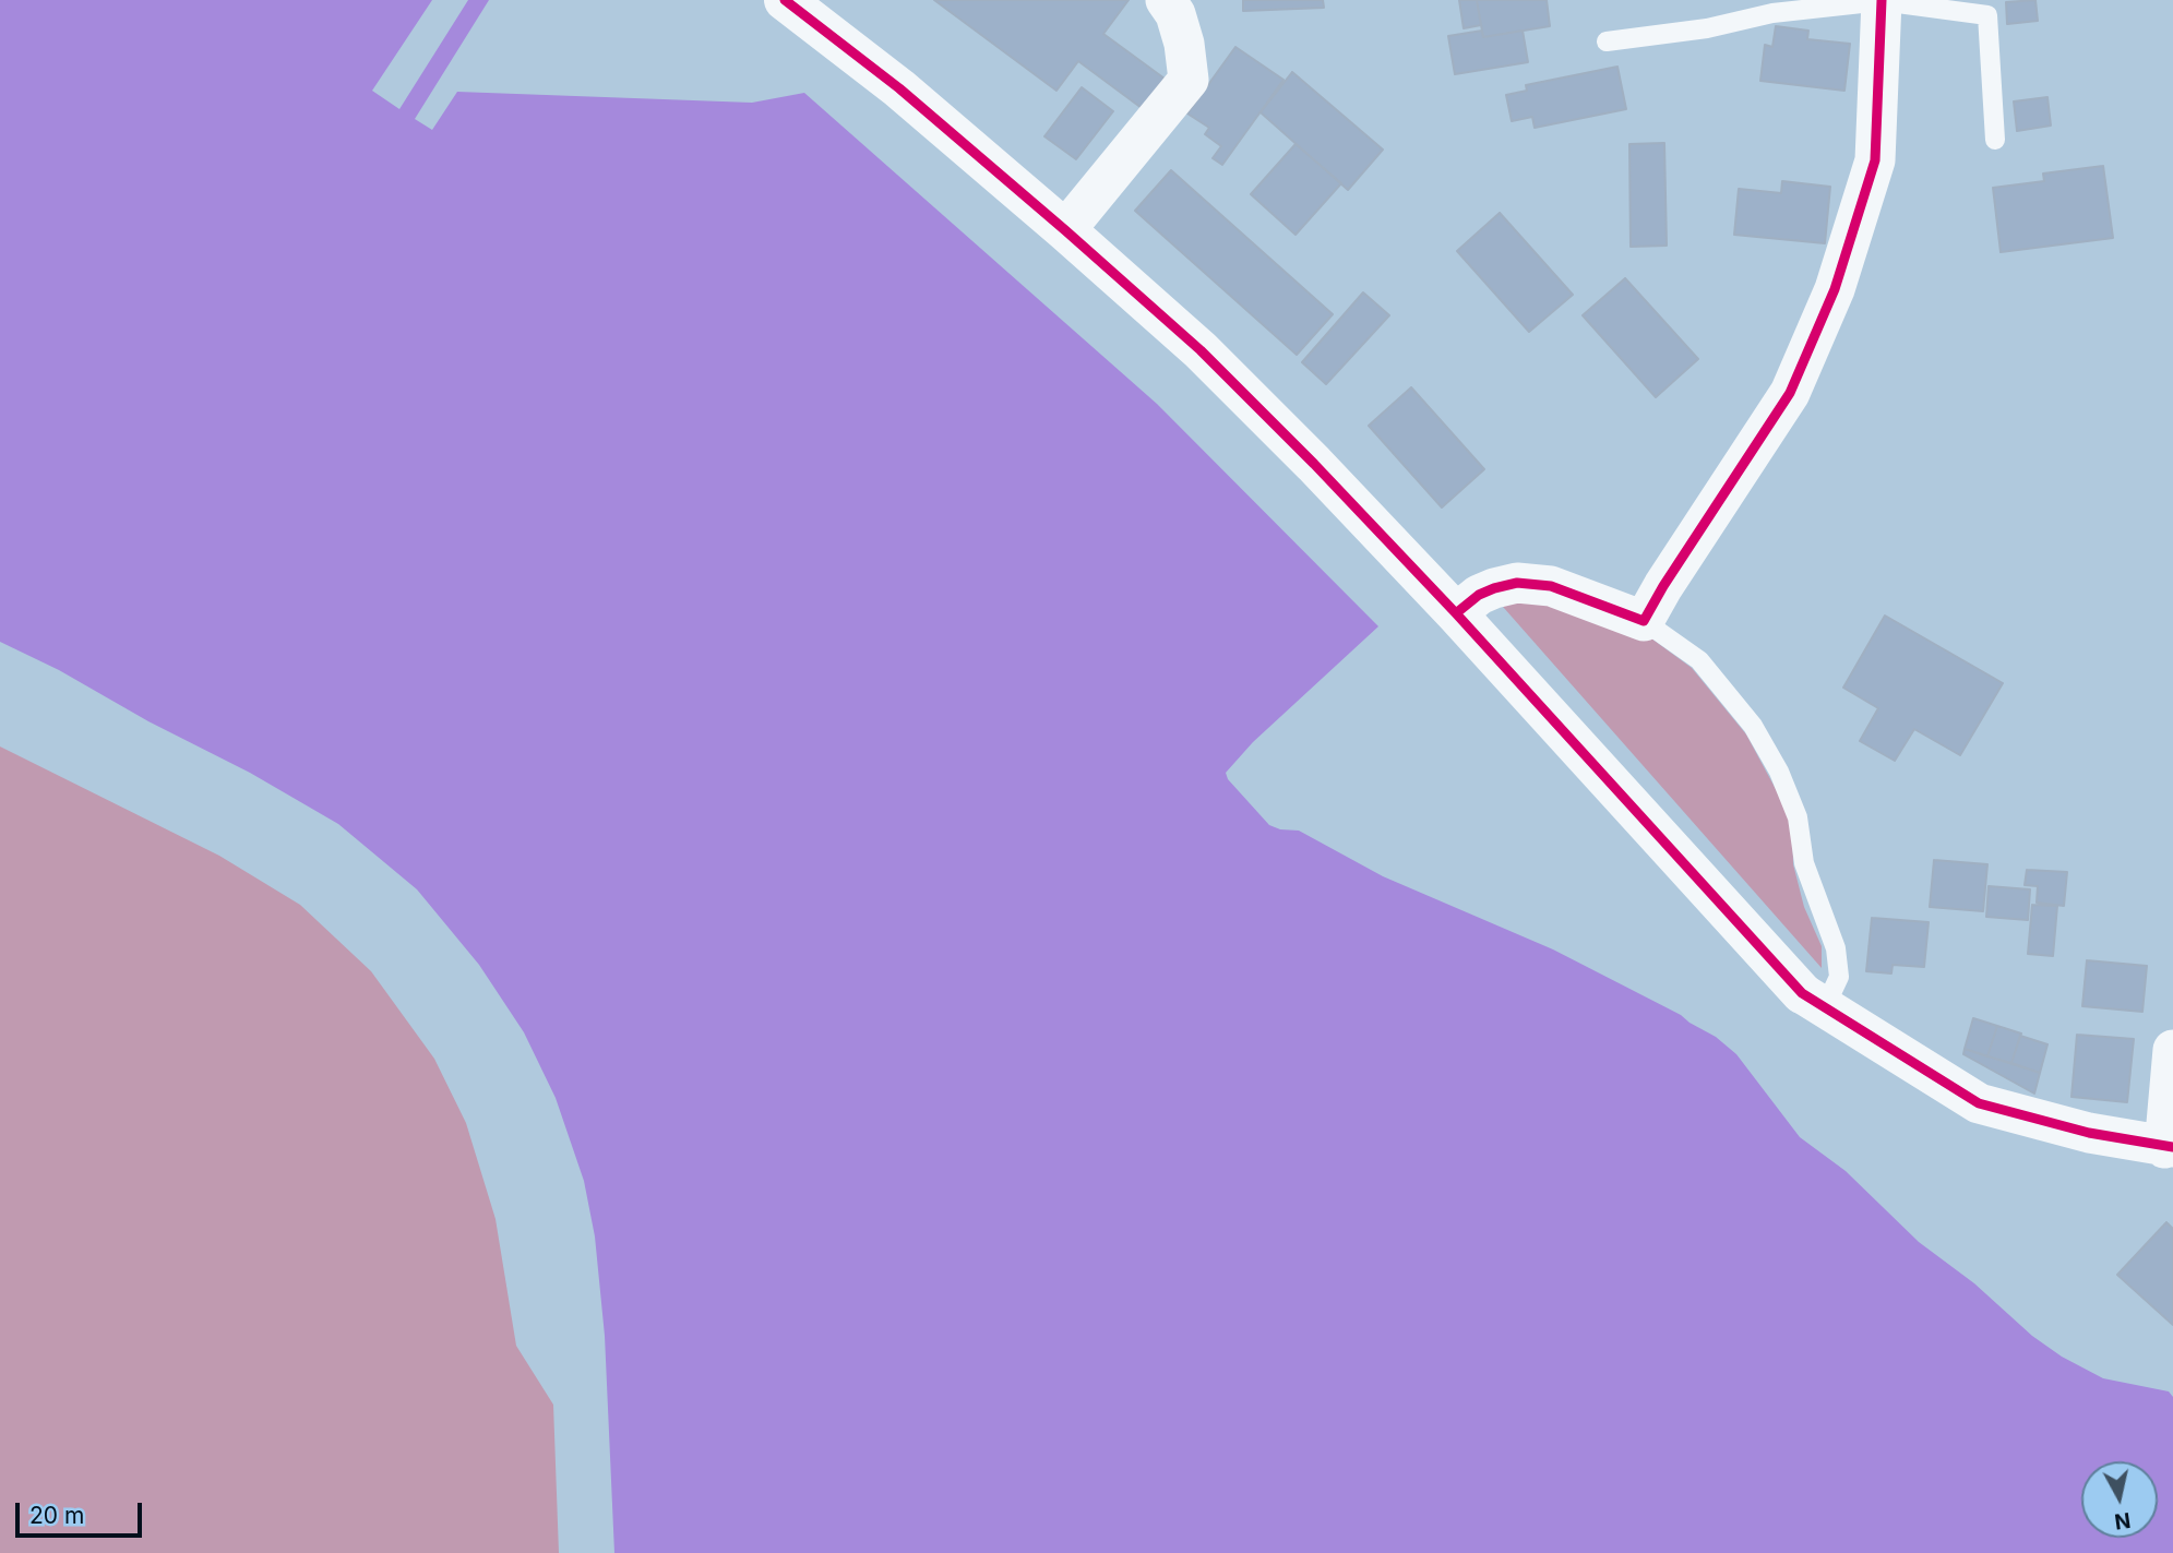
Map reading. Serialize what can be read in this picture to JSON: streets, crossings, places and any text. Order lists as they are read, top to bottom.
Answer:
{
  "scale_bar": "20 m",
  "north": "bottom"
}
